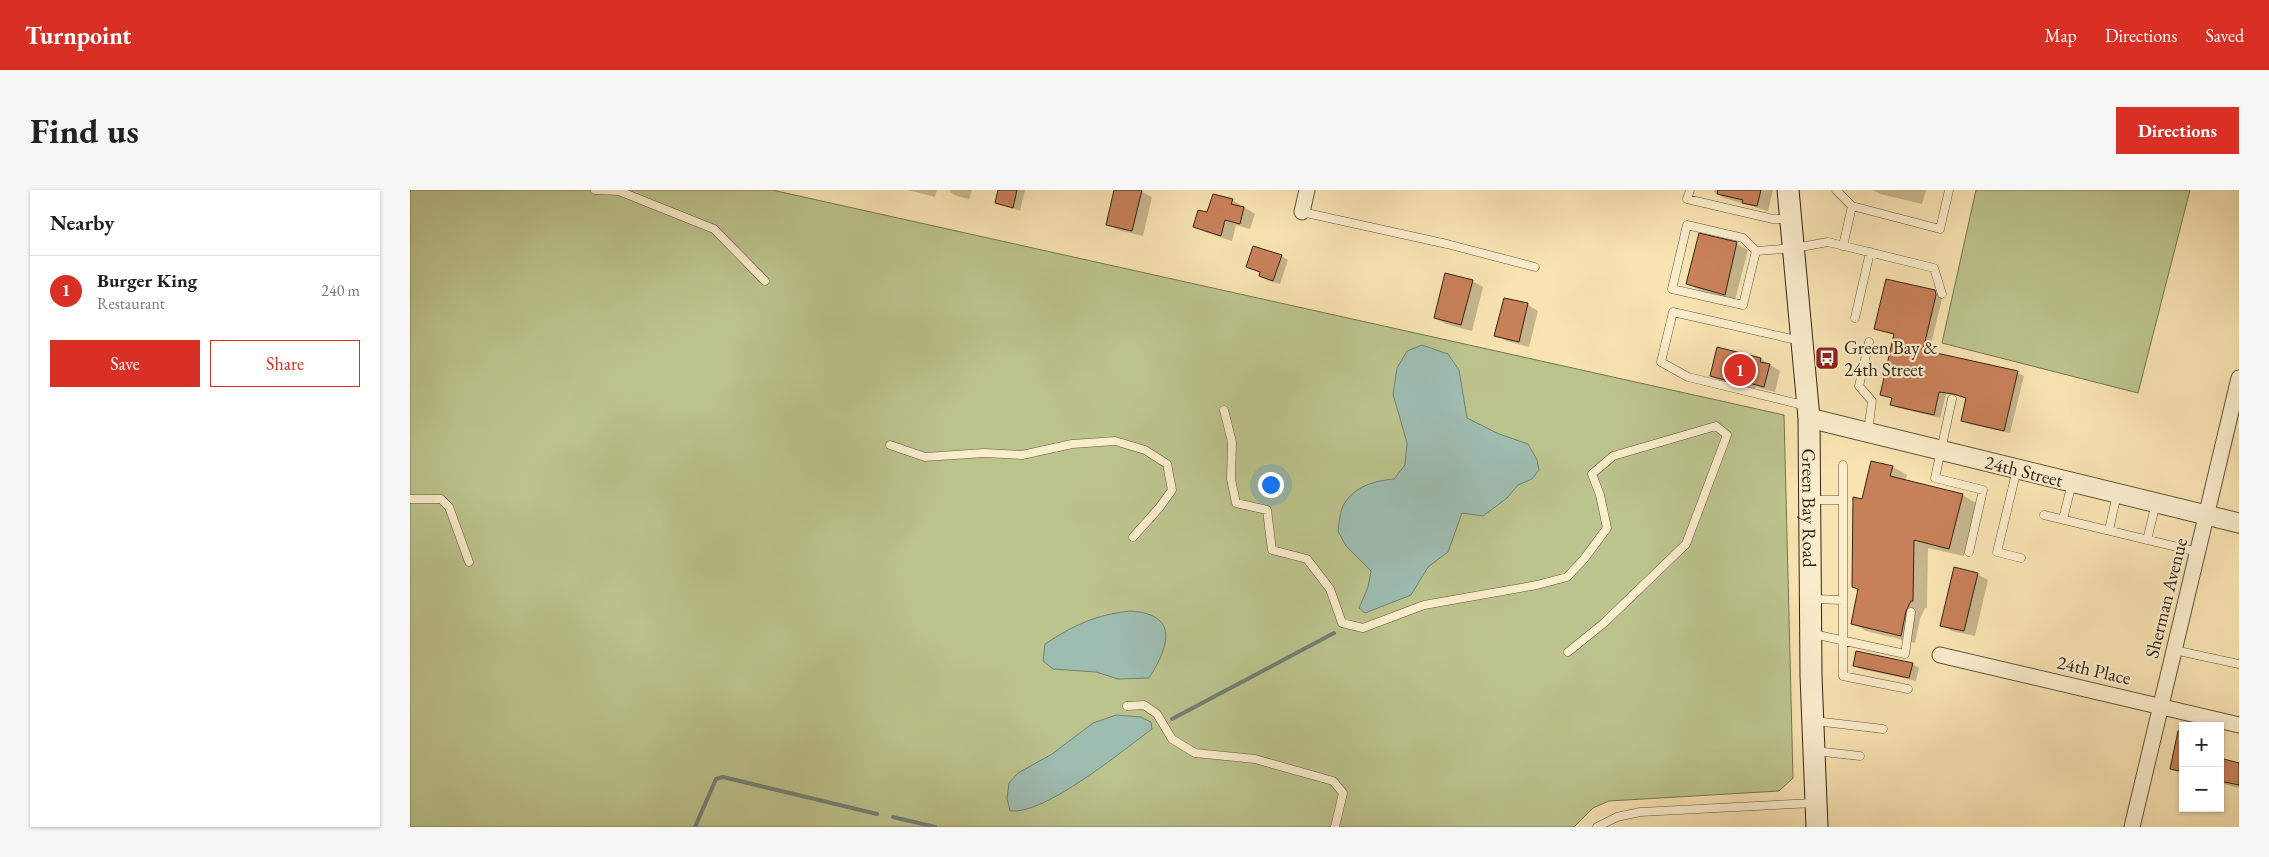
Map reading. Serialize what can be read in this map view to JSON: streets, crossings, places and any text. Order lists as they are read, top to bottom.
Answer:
{
  "streets": {
    "main road": ["Green Bay Road"],
    "street": ["24th Street", "Sherman Avenue", "24th Place"]
  },
  "crossings": [
    ["24th Street", "Green Bay Road"],
    ["24th Street", "Sherman Avenue"],
    ["Sherman Avenue", "24th Place"]
  ],
  "places": {
    "bus stop": ["Green Bay & 24th Street"]
  },
  "page": {
    "header": "Turnpoint",
    "nav": ["Map", "Directions", "Saved"],
    "buttons": [
      "Directions",
      ["Save", "Share"]
    ],
    "title": "Find us",
    "heading": "Nearby",
    "list": [
      {
        "mark": "1",
        "name": "Burger King",
        "note": "Restaurant",
        "value": "240 m"
      }
    ],
    "pins": "1",
    "map_buttons": ["+", "−"]
  }
}
